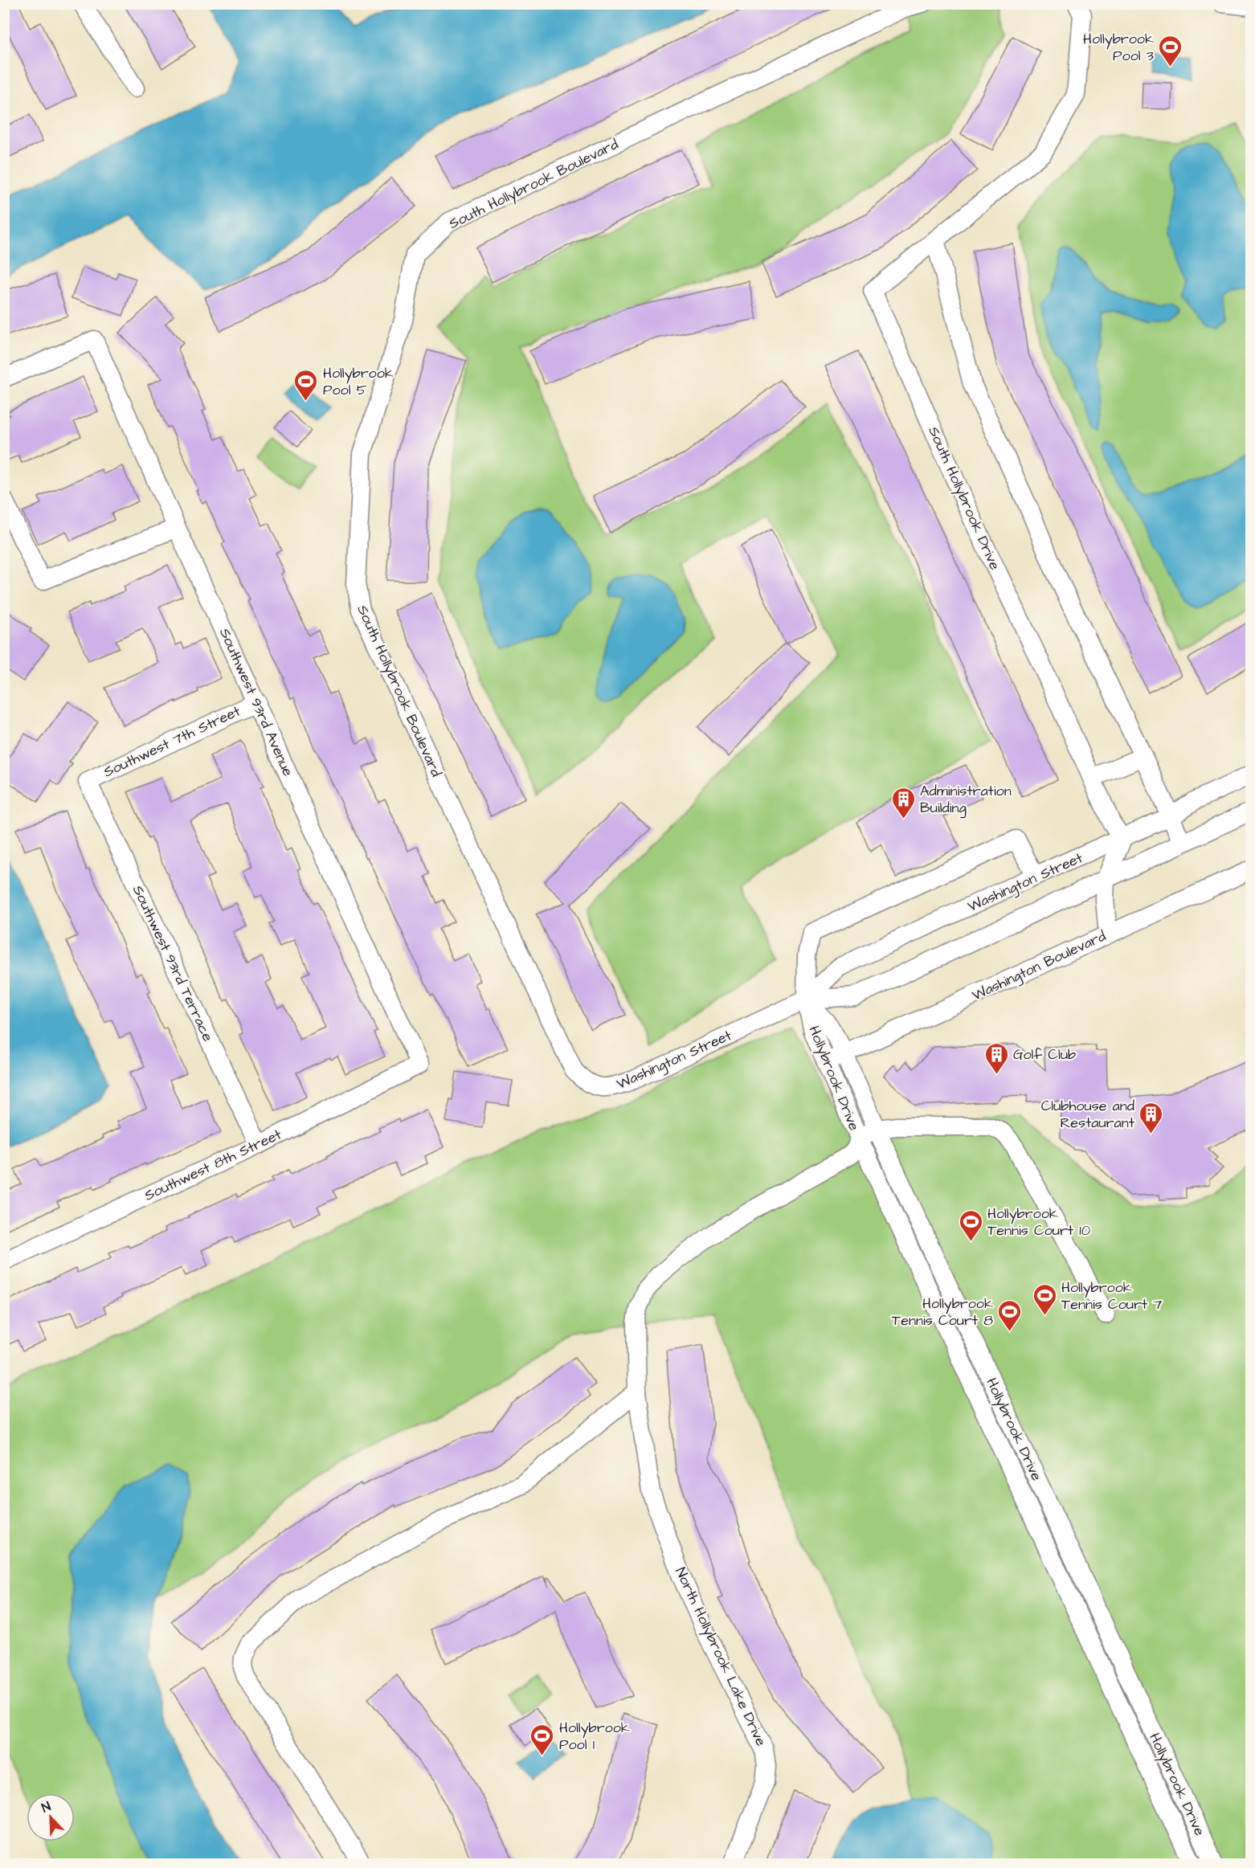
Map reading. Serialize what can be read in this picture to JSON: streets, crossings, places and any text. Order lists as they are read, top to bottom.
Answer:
{
  "streets": {
    "street": [
      "South Hollybrook Boulevard",
      "South Hollybrook Drive",
      "Southwest 93rd Avenue",
      "Southwest 7th Street",
      "Washington Street",
      "Southwest 93rd Terrace",
      "Washington Boulevard",
      "Hollybrook Drive",
      "Southwest 8th Street",
      "North Hollybrook Lake Drive"
    ]
  },
  "crossings": [
    ["South Hollybrook Boulevard", "Washington Street"],
    ["South Hollybrook Drive", "Washington Street"],
    ["Southwest 93rd Avenue", "Southwest 7th Street"],
    ["Southwest 93rd Avenue", "Southwest 8th Street"],
    ["Southwest 7th Street", "Southwest 93rd Terrace"],
    ["Washington Street", "Hollybrook Drive"],
    ["Southwest 93rd Terrace", "Southwest 8th Street"],
    ["Washington Boulevard", "Hollybrook Drive"],
    ["Hollybrook Drive", "North Hollybrook Lake Drive"]
  ],
  "places": {
    "sports": [
      "Hollybrook Pool 3",
      "Hollybrook Pool 5",
      "Hollybrook Tennis Court 10",
      "Hollybrook Tennis Court 7",
      "Hollybrook Tennis Court 8",
      "Hollybrook Pool 1"
    ],
    "building": ["Administration Building", "Golf Club", "Clubhouse and Restaurant"]
  },
  "north": "top left"
}
